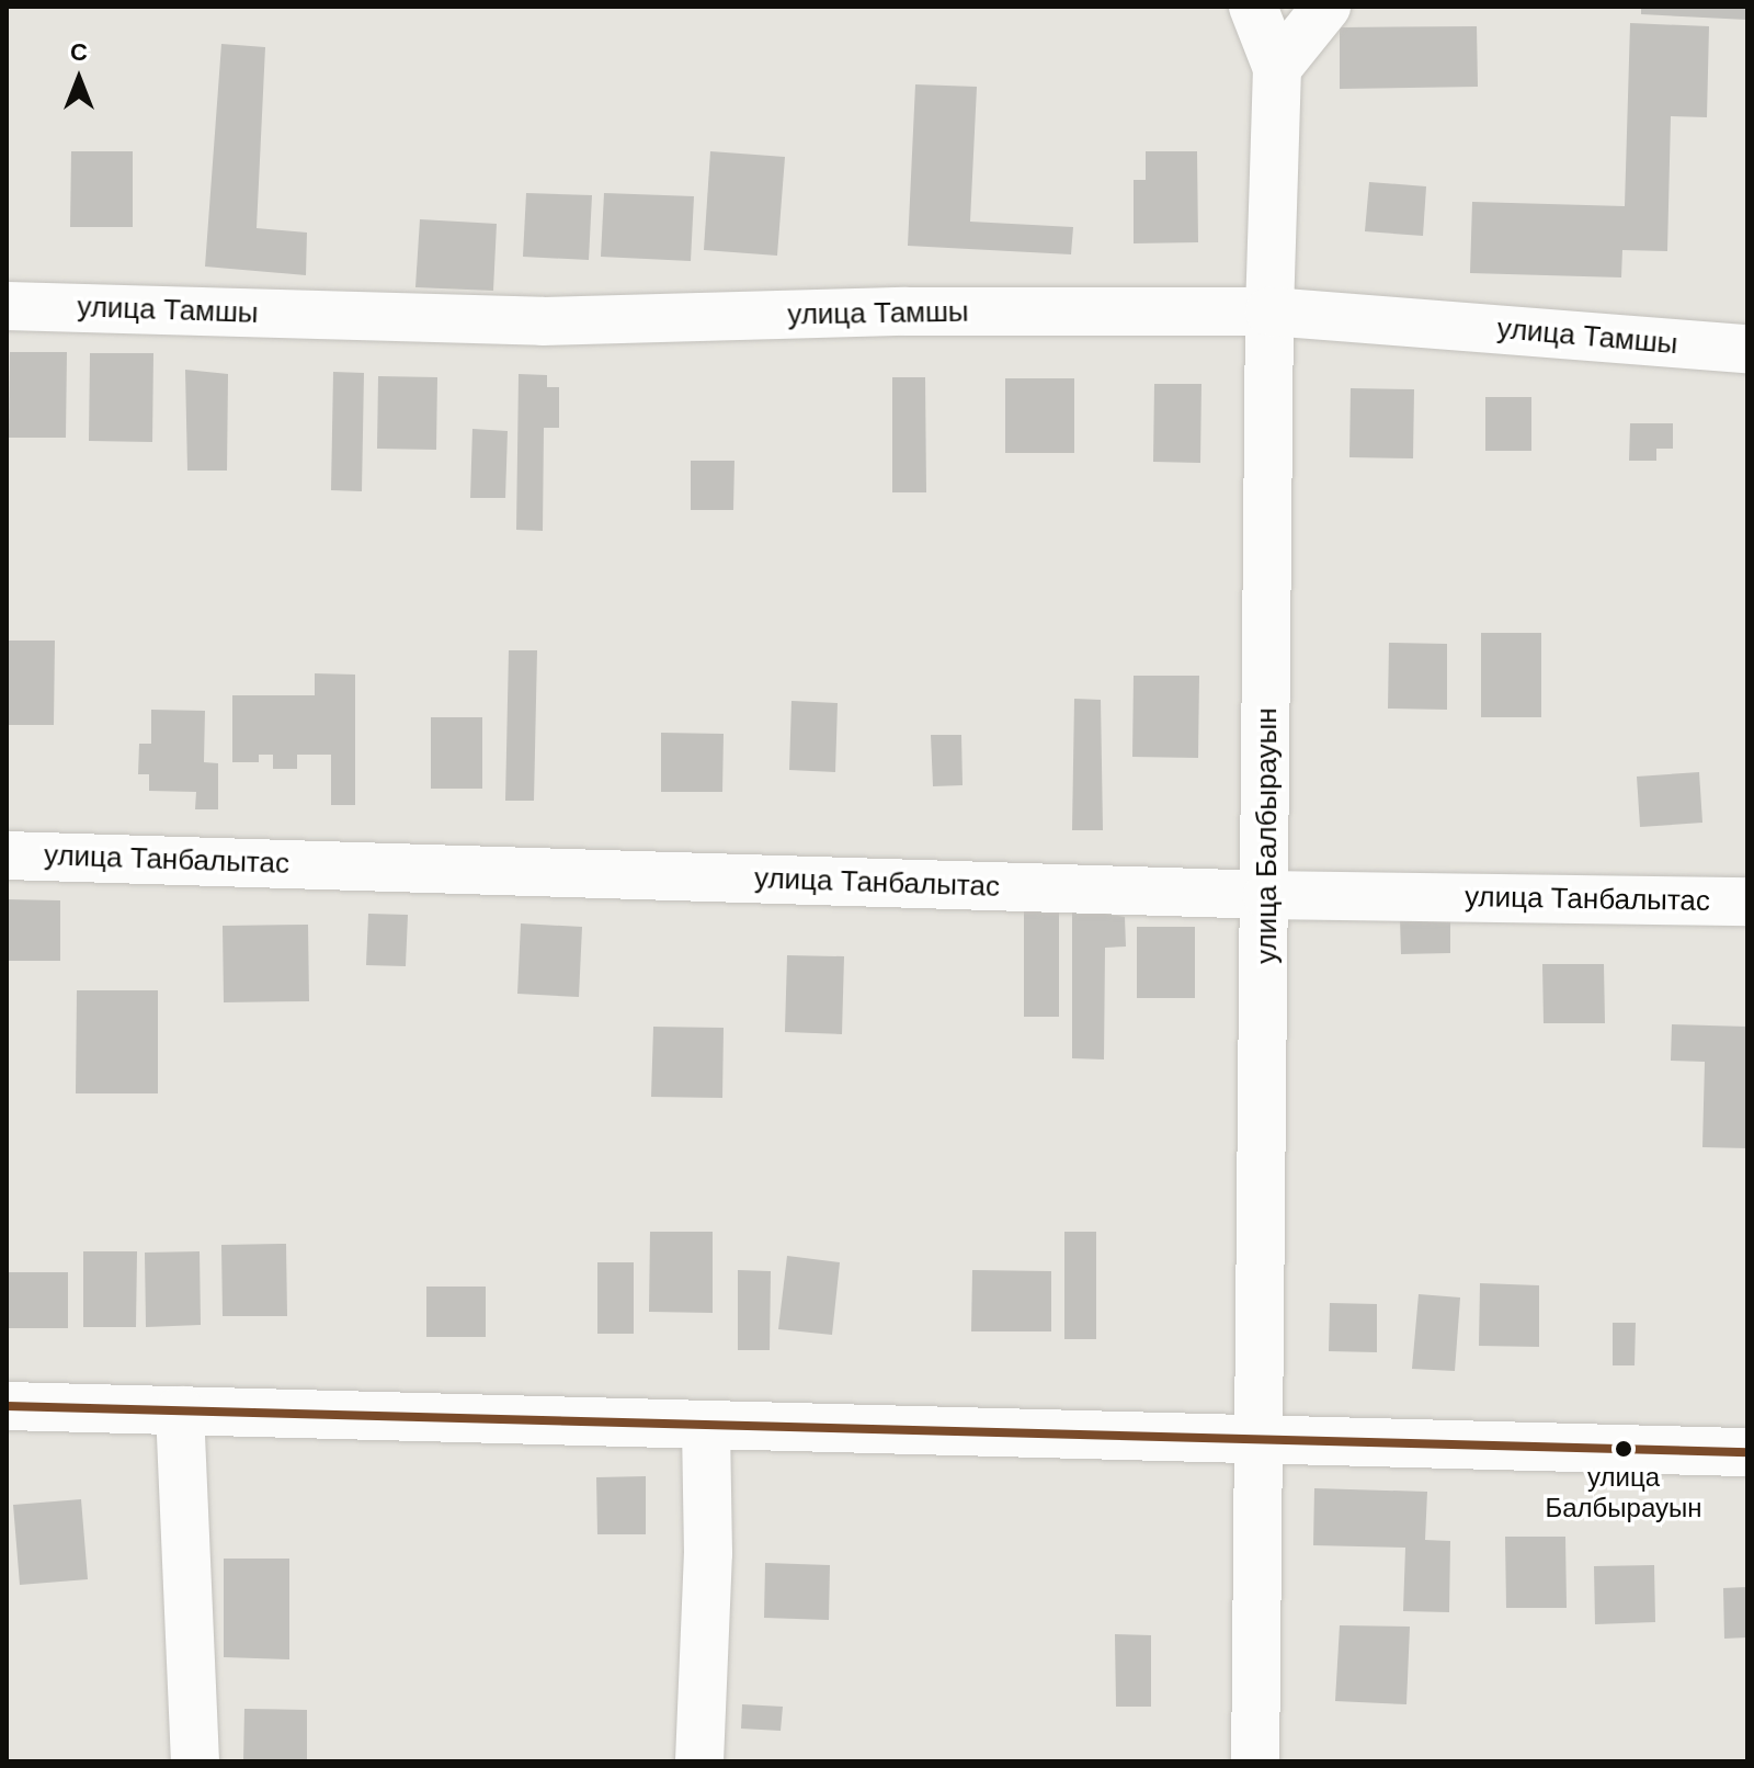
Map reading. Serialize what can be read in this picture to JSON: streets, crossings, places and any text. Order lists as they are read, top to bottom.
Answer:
{
  "streets": {
    "street": ["улица Тамшы", "улица Балбырауын", "улица Танбалытас"]
  },
  "crossings": [
    ["улица Тамшы", "улица Балбырауын"],
    ["улица Балбырауын", "улица Танбалытас"]
  ],
  "places": ["улица Балбырауын"],
  "north": "top"
}
